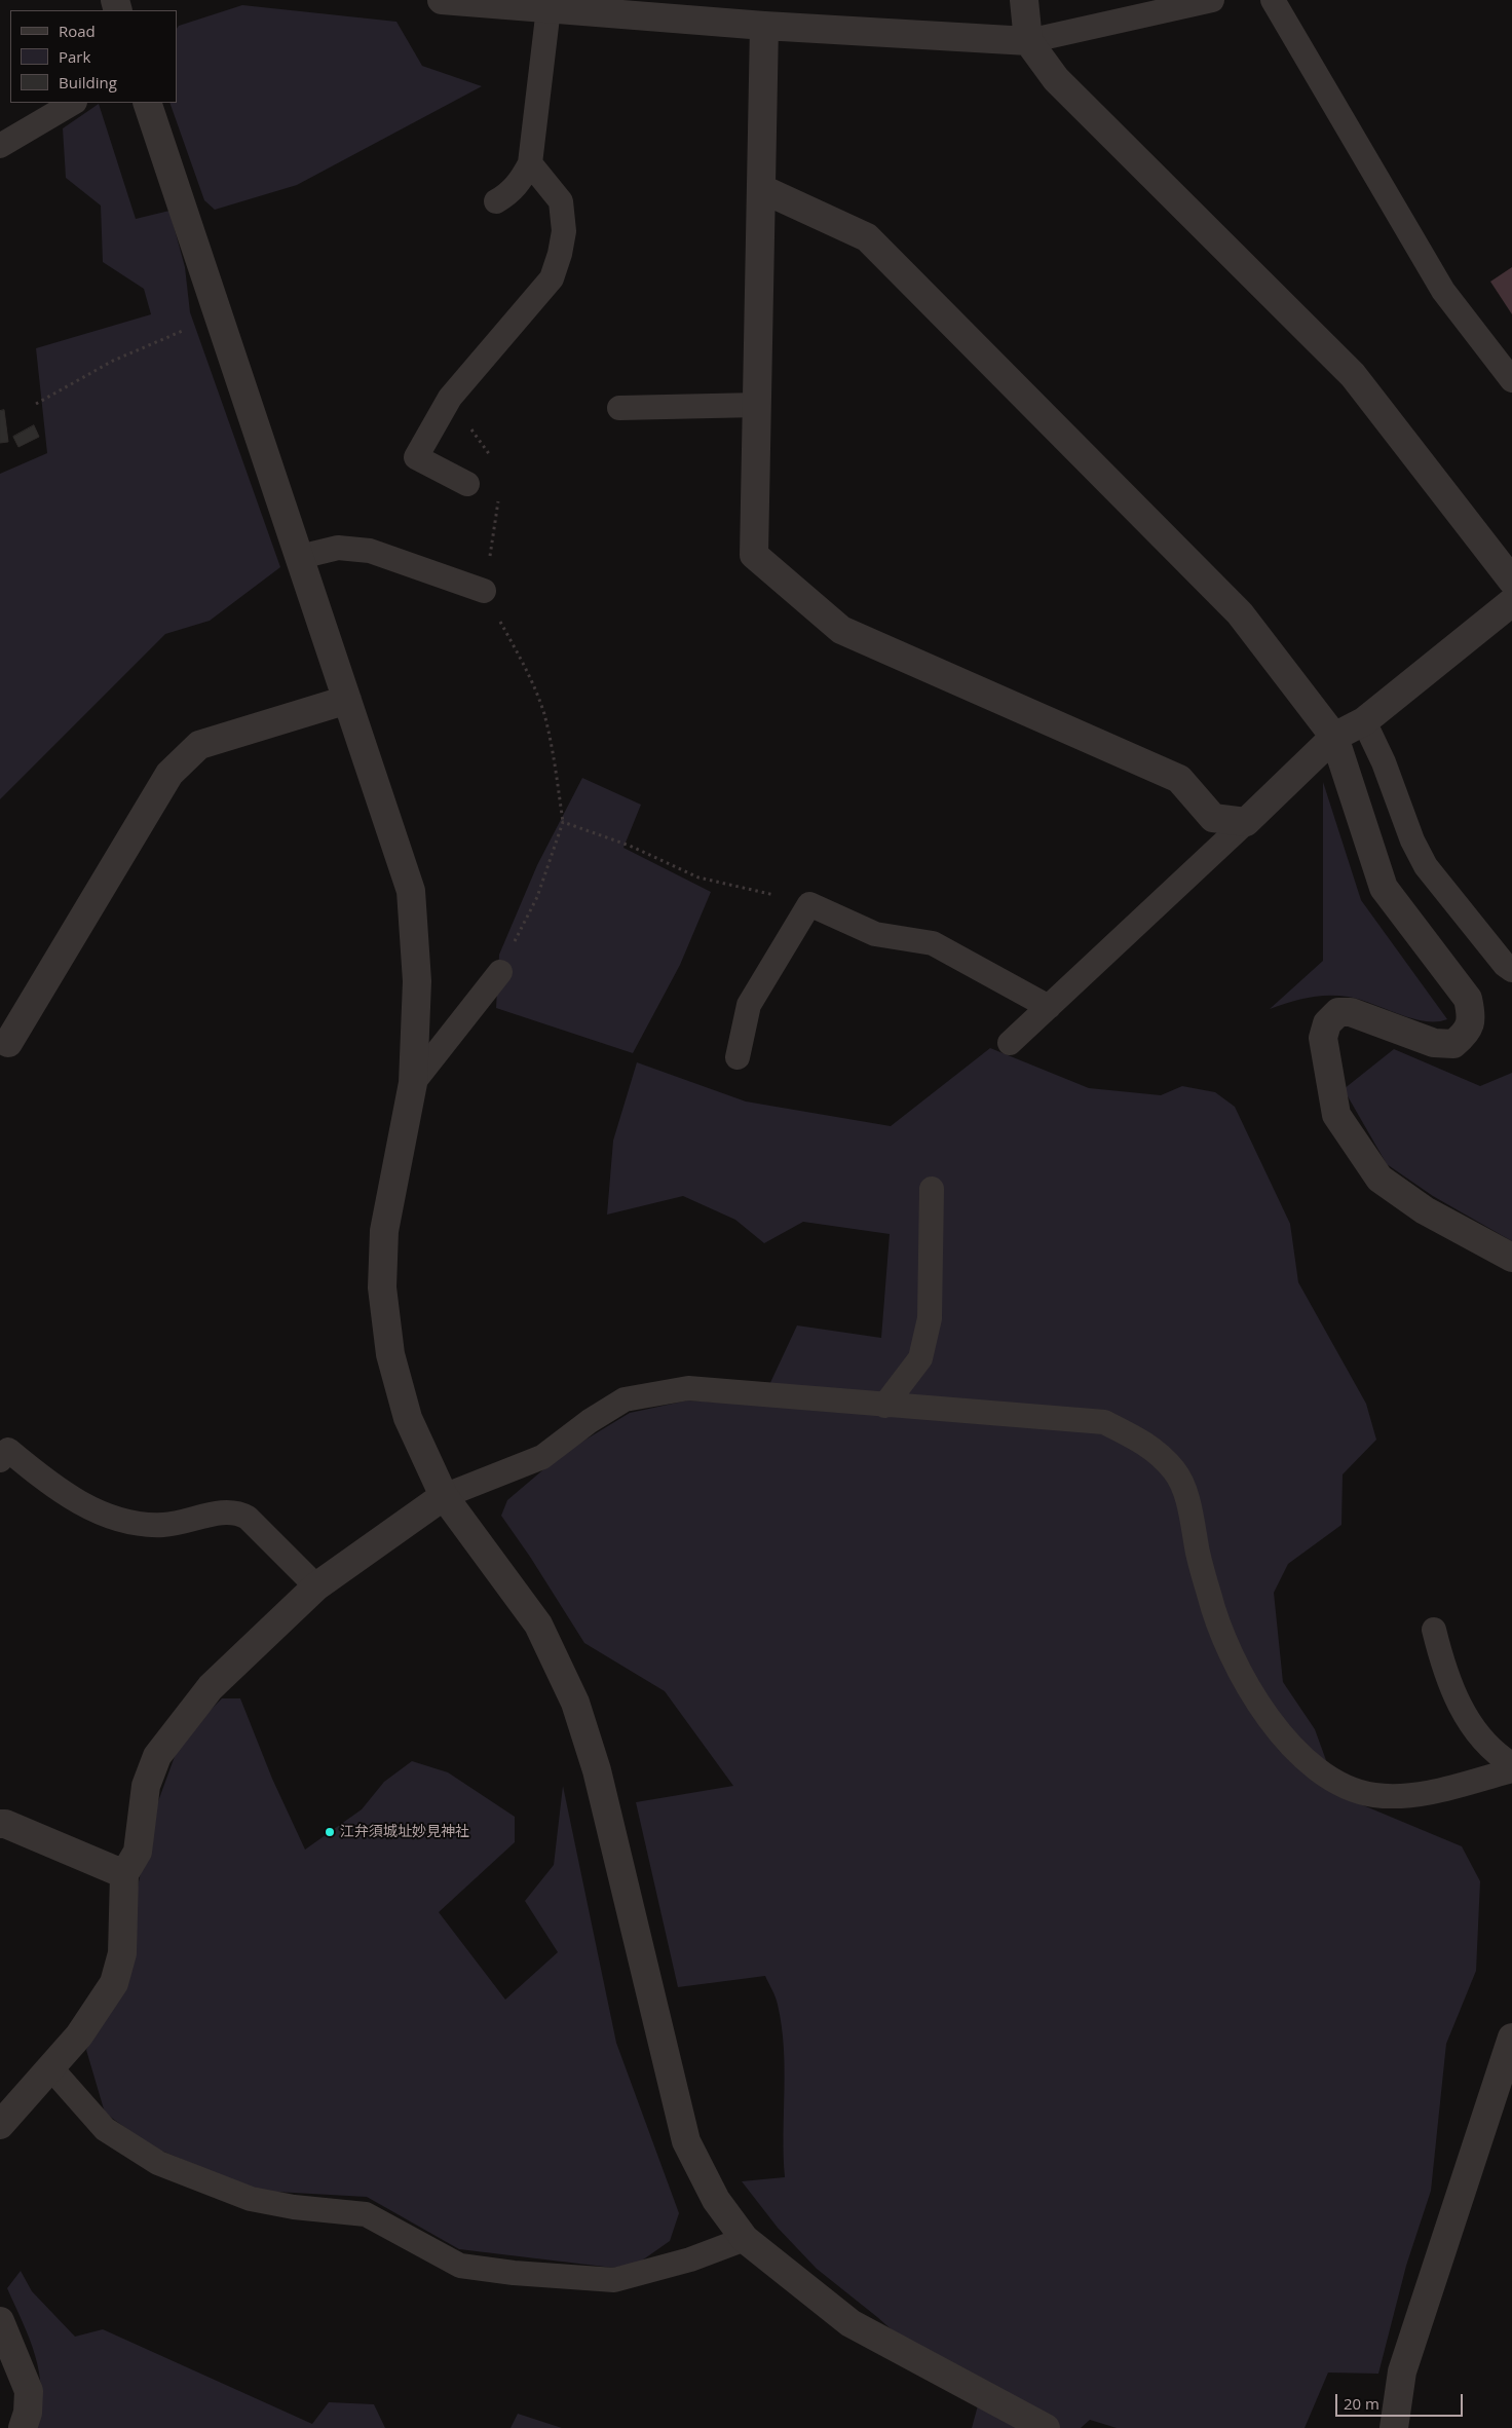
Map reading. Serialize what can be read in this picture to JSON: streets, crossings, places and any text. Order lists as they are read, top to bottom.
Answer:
{
  "places": ["江弁須城址妙見神社"],
  "legend": ["Road", "Park", "Building"],
  "scale_bar": "20 m"
}
